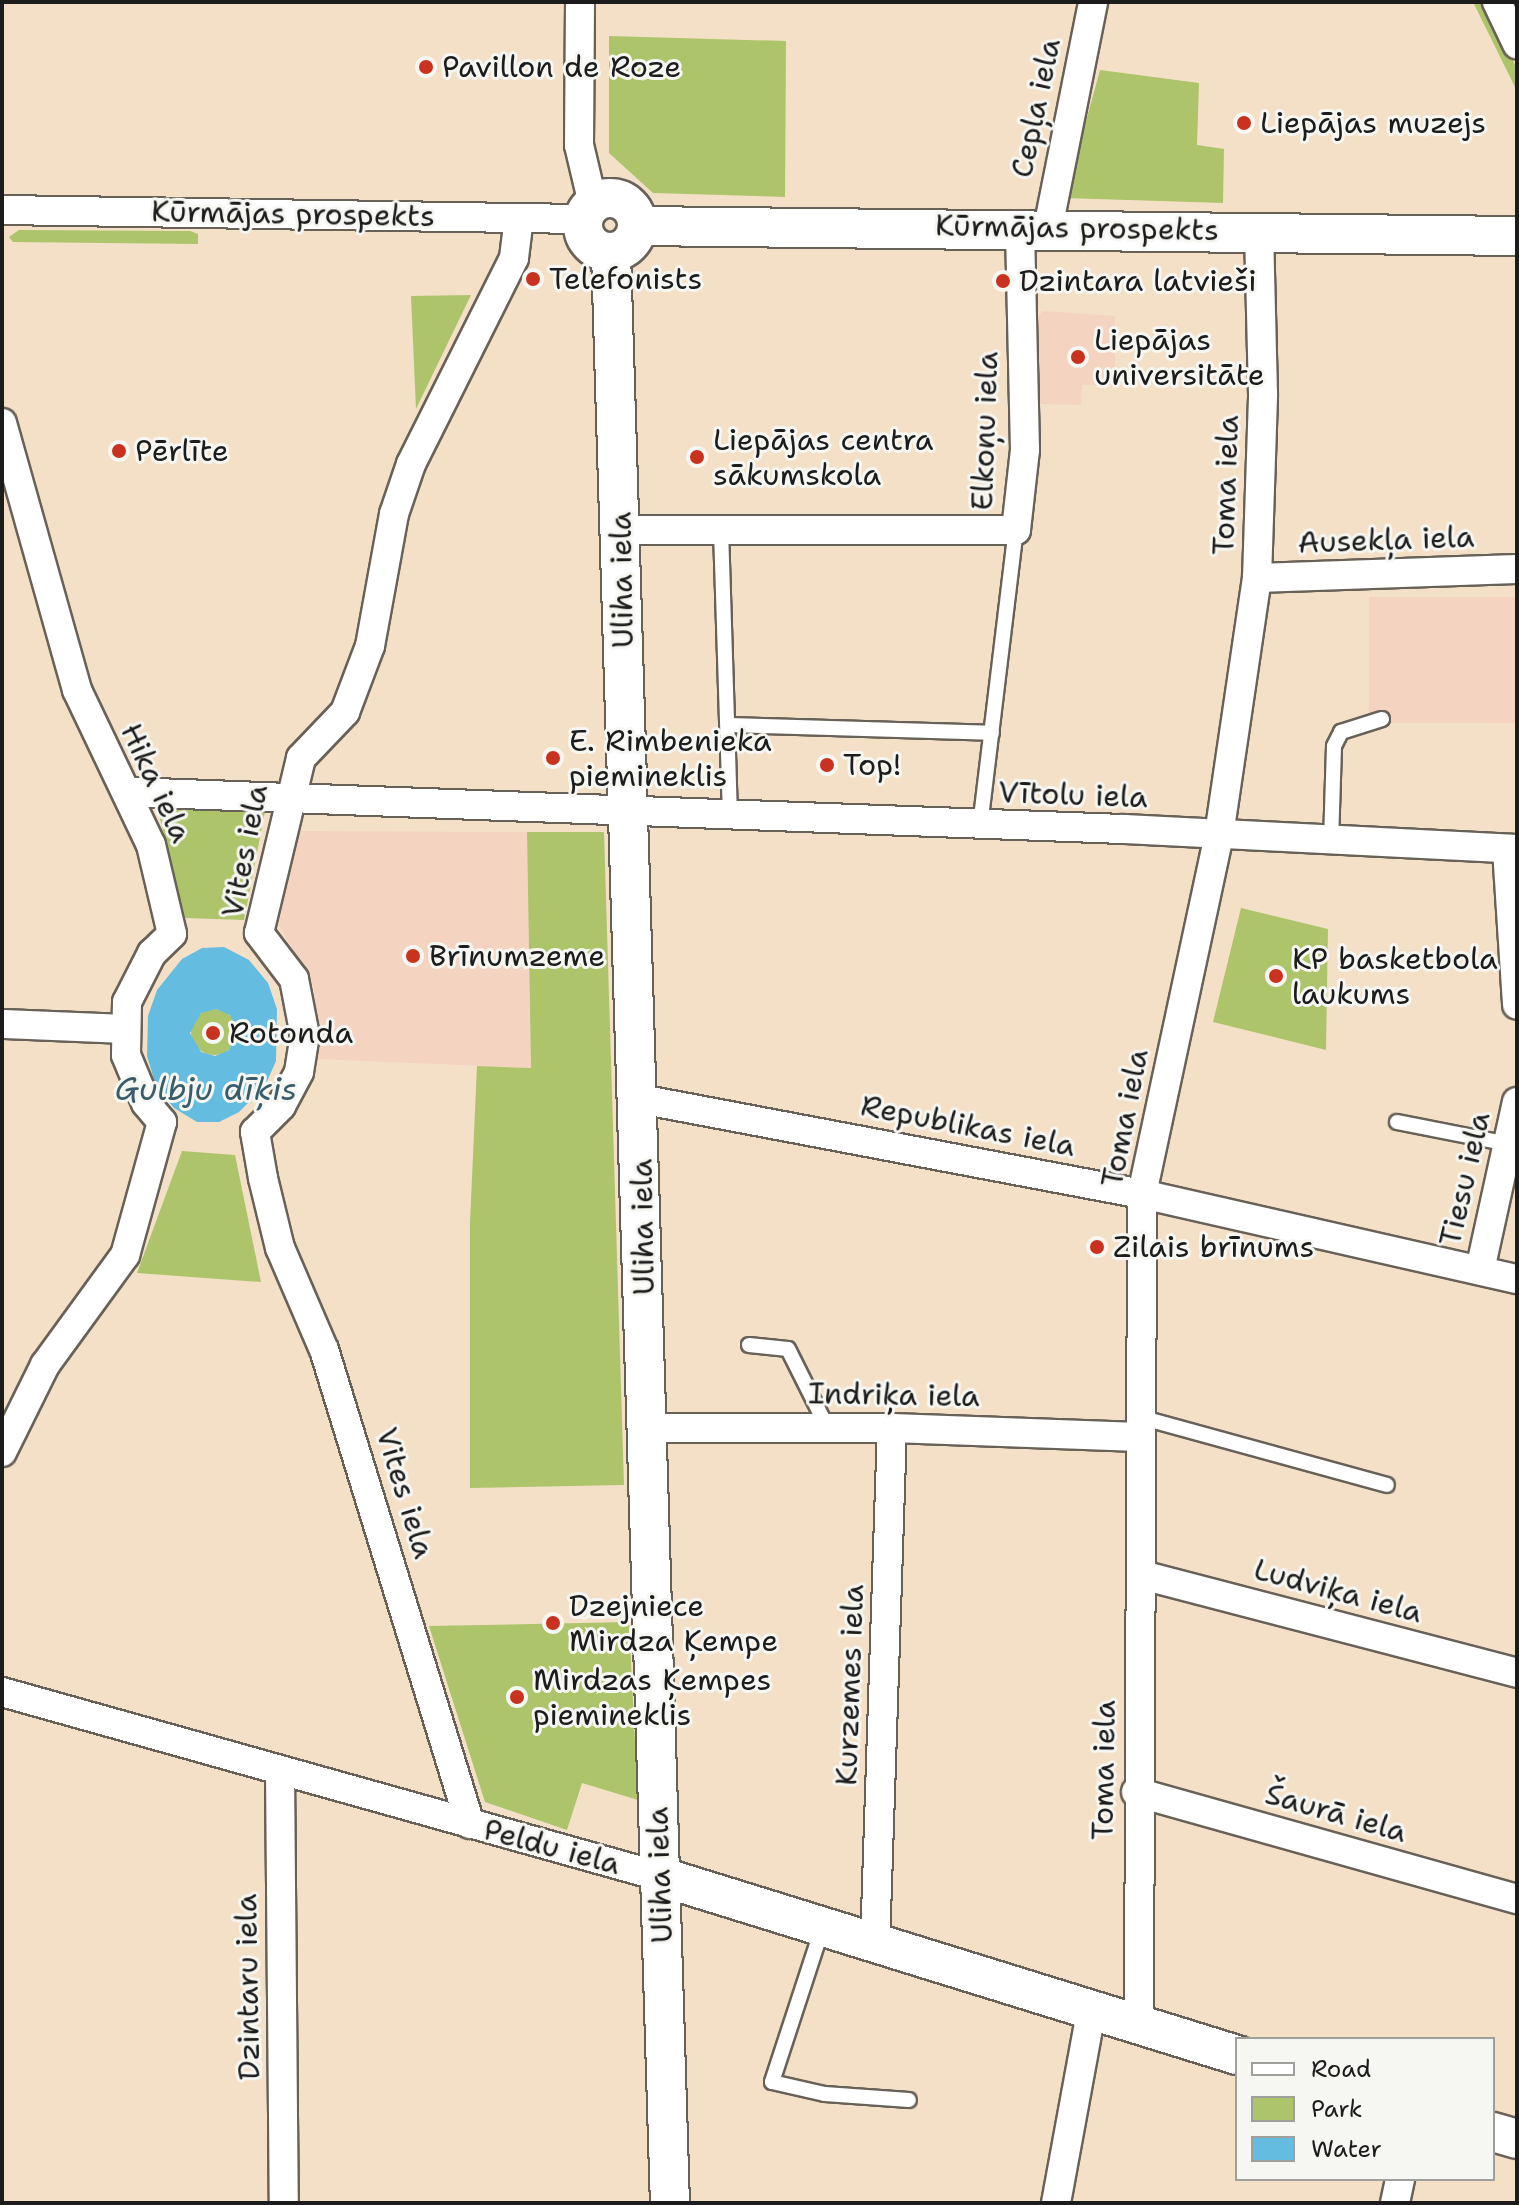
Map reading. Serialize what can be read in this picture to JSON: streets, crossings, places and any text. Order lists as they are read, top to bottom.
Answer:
{
  "streets": {
    "main road": ["Kūrmājas prospekts", "Uliha iela", "Peldu iela"],
    "street": [
      "Cepļa iela",
      "Elkoņu iela",
      "Toma iela",
      "Ausekļa iela",
      "Hika iela",
      "Vītolu iela",
      "Vites iela",
      "Republikas iela",
      "Tiesu iela",
      "Indriķa iela",
      "Ludviķa iela",
      "Kurzemes iela",
      "Šaurā iela",
      "Dzintaru iela"
    ]
  },
  "crossings": [
    ["Cepļa iela", "Kūrmājas prospekts"],
    ["Cepļa iela", "Elkoņu iela"],
    ["Kūrmājas prospekts", "Elkoņu iela"],
    ["Kūrmājas prospekts", "Toma iela"],
    ["Kūrmājas prospekts", "Uliha iela"],
    ["Kūrmājas prospekts", "Vites iela"],
    ["Elkoņu iela", "Uliha iela"],
    ["Toma iela", "Ausekļa iela"],
    ["Toma iela", "Vītolu iela"],
    ["Toma iela", "Republikas iela"],
    ["Toma iela", "Indriķa iela"],
    ["Toma iela", "Ludviķa iela"],
    ["Toma iela", "Šaurā iela"],
    ["Toma iela", "Peldu iela"],
    ["Uliha iela", "Vītolu iela"],
    ["Uliha iela", "Republikas iela"],
    ["Uliha iela", "Indriķa iela"],
    ["Uliha iela", "Peldu iela"],
    ["Hika iela", "Vītolu iela"],
    ["Vītolu iela", "Vites iela"],
    ["Vites iela", "Peldu iela"],
    ["Republikas iela", "Tiesu iela"],
    ["Indriķa iela", "Kurzemes iela"],
    ["Kurzemes iela", "Peldu iela"],
    ["Peldu iela", "Dzintaru iela"]
  ],
  "water": ["Gulbju dīķis"],
  "places": [
    "Pavillon de Roze",
    "Liepājas muzejs",
    "Telefonists",
    "Dzintara latvieši",
    "Liepājas universitāte",
    "Pērlīte",
    "Liepājas centra sākumskola",
    "E. Rimbenieka piemineklis",
    "Top!",
    "Brīnumzeme",
    "KP basketbola laukums",
    "Rotonda",
    "Zilais brīnums",
    "Dzejniece Mirdza Ķempe",
    "Mirdzas Ķempes piemineklis"
  ],
  "legend": ["Road", "Park", "Water"]
}
